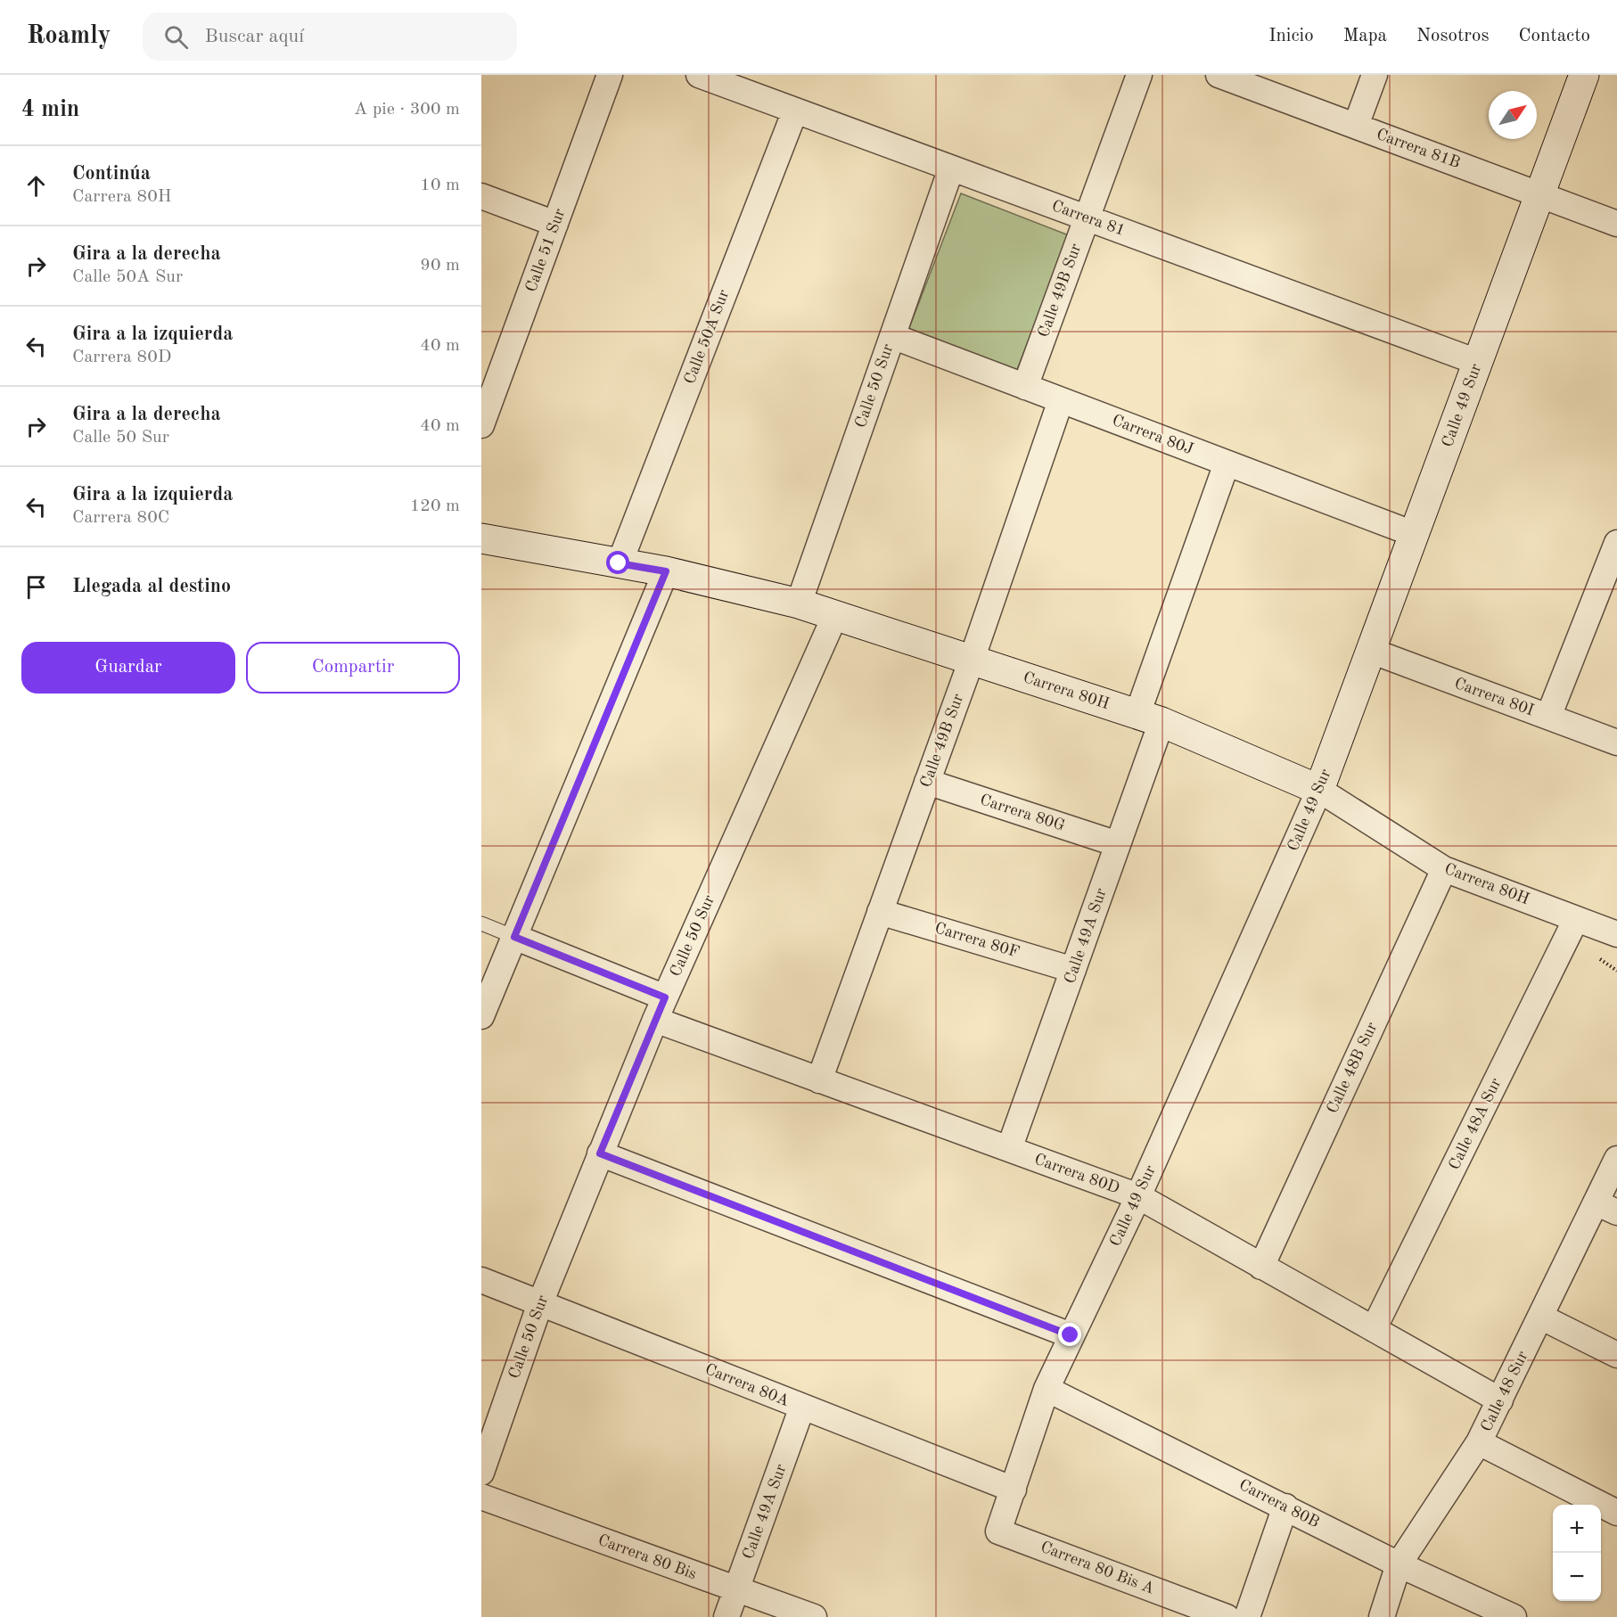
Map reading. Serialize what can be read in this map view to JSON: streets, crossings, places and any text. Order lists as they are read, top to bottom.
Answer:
{
  "streets": {
    "street": [
      "Carrera 81B",
      "Carrera 81",
      "Calle 51 Sur",
      "Calle 49B Sur",
      "Calle 50A Sur",
      "Calle 50 Sur",
      "Calle 49 Sur",
      "Carrera 80J",
      "Carrera 80H",
      "Carrera 80I",
      "Carrera 80G",
      "Calle 49A Sur",
      "Carrera 80F",
      "Calle 48B Sur",
      "Calle 48A Sur",
      "Carrera 80D",
      "Carrera 80A",
      "Calle 48 Sur",
      "Carrera 80B",
      "Carrera 80 Bis",
      "Carrera 80 Bis A"
    ]
  },
  "crossings": [
    ["Carrera 81B", "Calle 49 Sur"],
    ["Carrera 81", "Calle 49B Sur"],
    ["Carrera 81", "Calle 50A Sur"],
    ["Carrera 81", "Calle 50 Sur"],
    ["Carrera 81", "Calle 49 Sur"],
    ["Calle 49B Sur", "Carrera 80J"],
    ["Calle 49B Sur", "Carrera 80H"],
    ["Calle 49B Sur", "Carrera 80G"],
    ["Calle 49B Sur", "Carrera 80F"],
    ["Calle 49B Sur", "Carrera 80D"],
    ["Calle 50A Sur", "Carrera 80H"],
    ["Calle 50 Sur", "Carrera 80J"],
    ["Calle 50 Sur", "Carrera 80H"],
    ["Calle 50 Sur", "Carrera 80D"],
    ["Calle 50 Sur", "Carrera 80A"],
    ["Calle 49 Sur", "Carrera 80J"],
    ["Calle 49 Sur", "Carrera 80H"],
    ["Calle 49 Sur", "Carrera 80I"],
    ["Calle 49 Sur", "Carrera 80D"],
    ["Calle 49 Sur", "Carrera 80A"],
    ["Calle 49 Sur", "Carrera 80B"],
    ["Calle 49 Sur", "Carrera 80 Bis A"],
    ["Carrera 80J", "Calle 49A Sur"],
    ["Carrera 80H", "Calle 49A Sur"],
    ["Carrera 80H", "Calle 48B Sur"],
    ["Carrera 80H", "Calle 48A Sur"],
    ["Carrera 80G", "Calle 49A Sur"],
    ["Calle 49A Sur", "Carrera 80F"],
    ["Calle 49A Sur", "Carrera 80D"],
    ["Calle 49A Sur", "Carrera 80A"],
    ["Calle 49A Sur", "Carrera 80 Bis"],
    ["Calle 48B Sur", "Carrera 80D"],
    ["Calle 48A Sur", "Carrera 80D"],
    ["Carrera 80D", "Calle 48 Sur"],
    ["Calle 48 Sur", "Carrera 80B"]
  ],
  "north": "top right",
  "page": {
    "header": "Roamly",
    "search": "Buscar aquí",
    "nav": [
      "Inicio",
      "Mapa",
      "Nosotros",
      "Contacto"
    ],
    "heading": ["4 min", "A pie · 300 m"],
    "list": [
      ["Continúa", "Carrera 80H", "10 m"],
      ["Gira a la derecha", "Calle 50A Sur", "90 m"],
      ["Gira a la izquierda", "Carrera 80D", "40 m"],
      ["Gira a la derecha", "Calle 50 Sur", "40 m"],
      ["Gira a la izquierda", "Carrera 80C", "120 m"],
      "Llegada al destino"
    ],
    "buttons": ["Guardar", "Compartir"],
    "map_buttons": ["+", "−"]
  }
}
